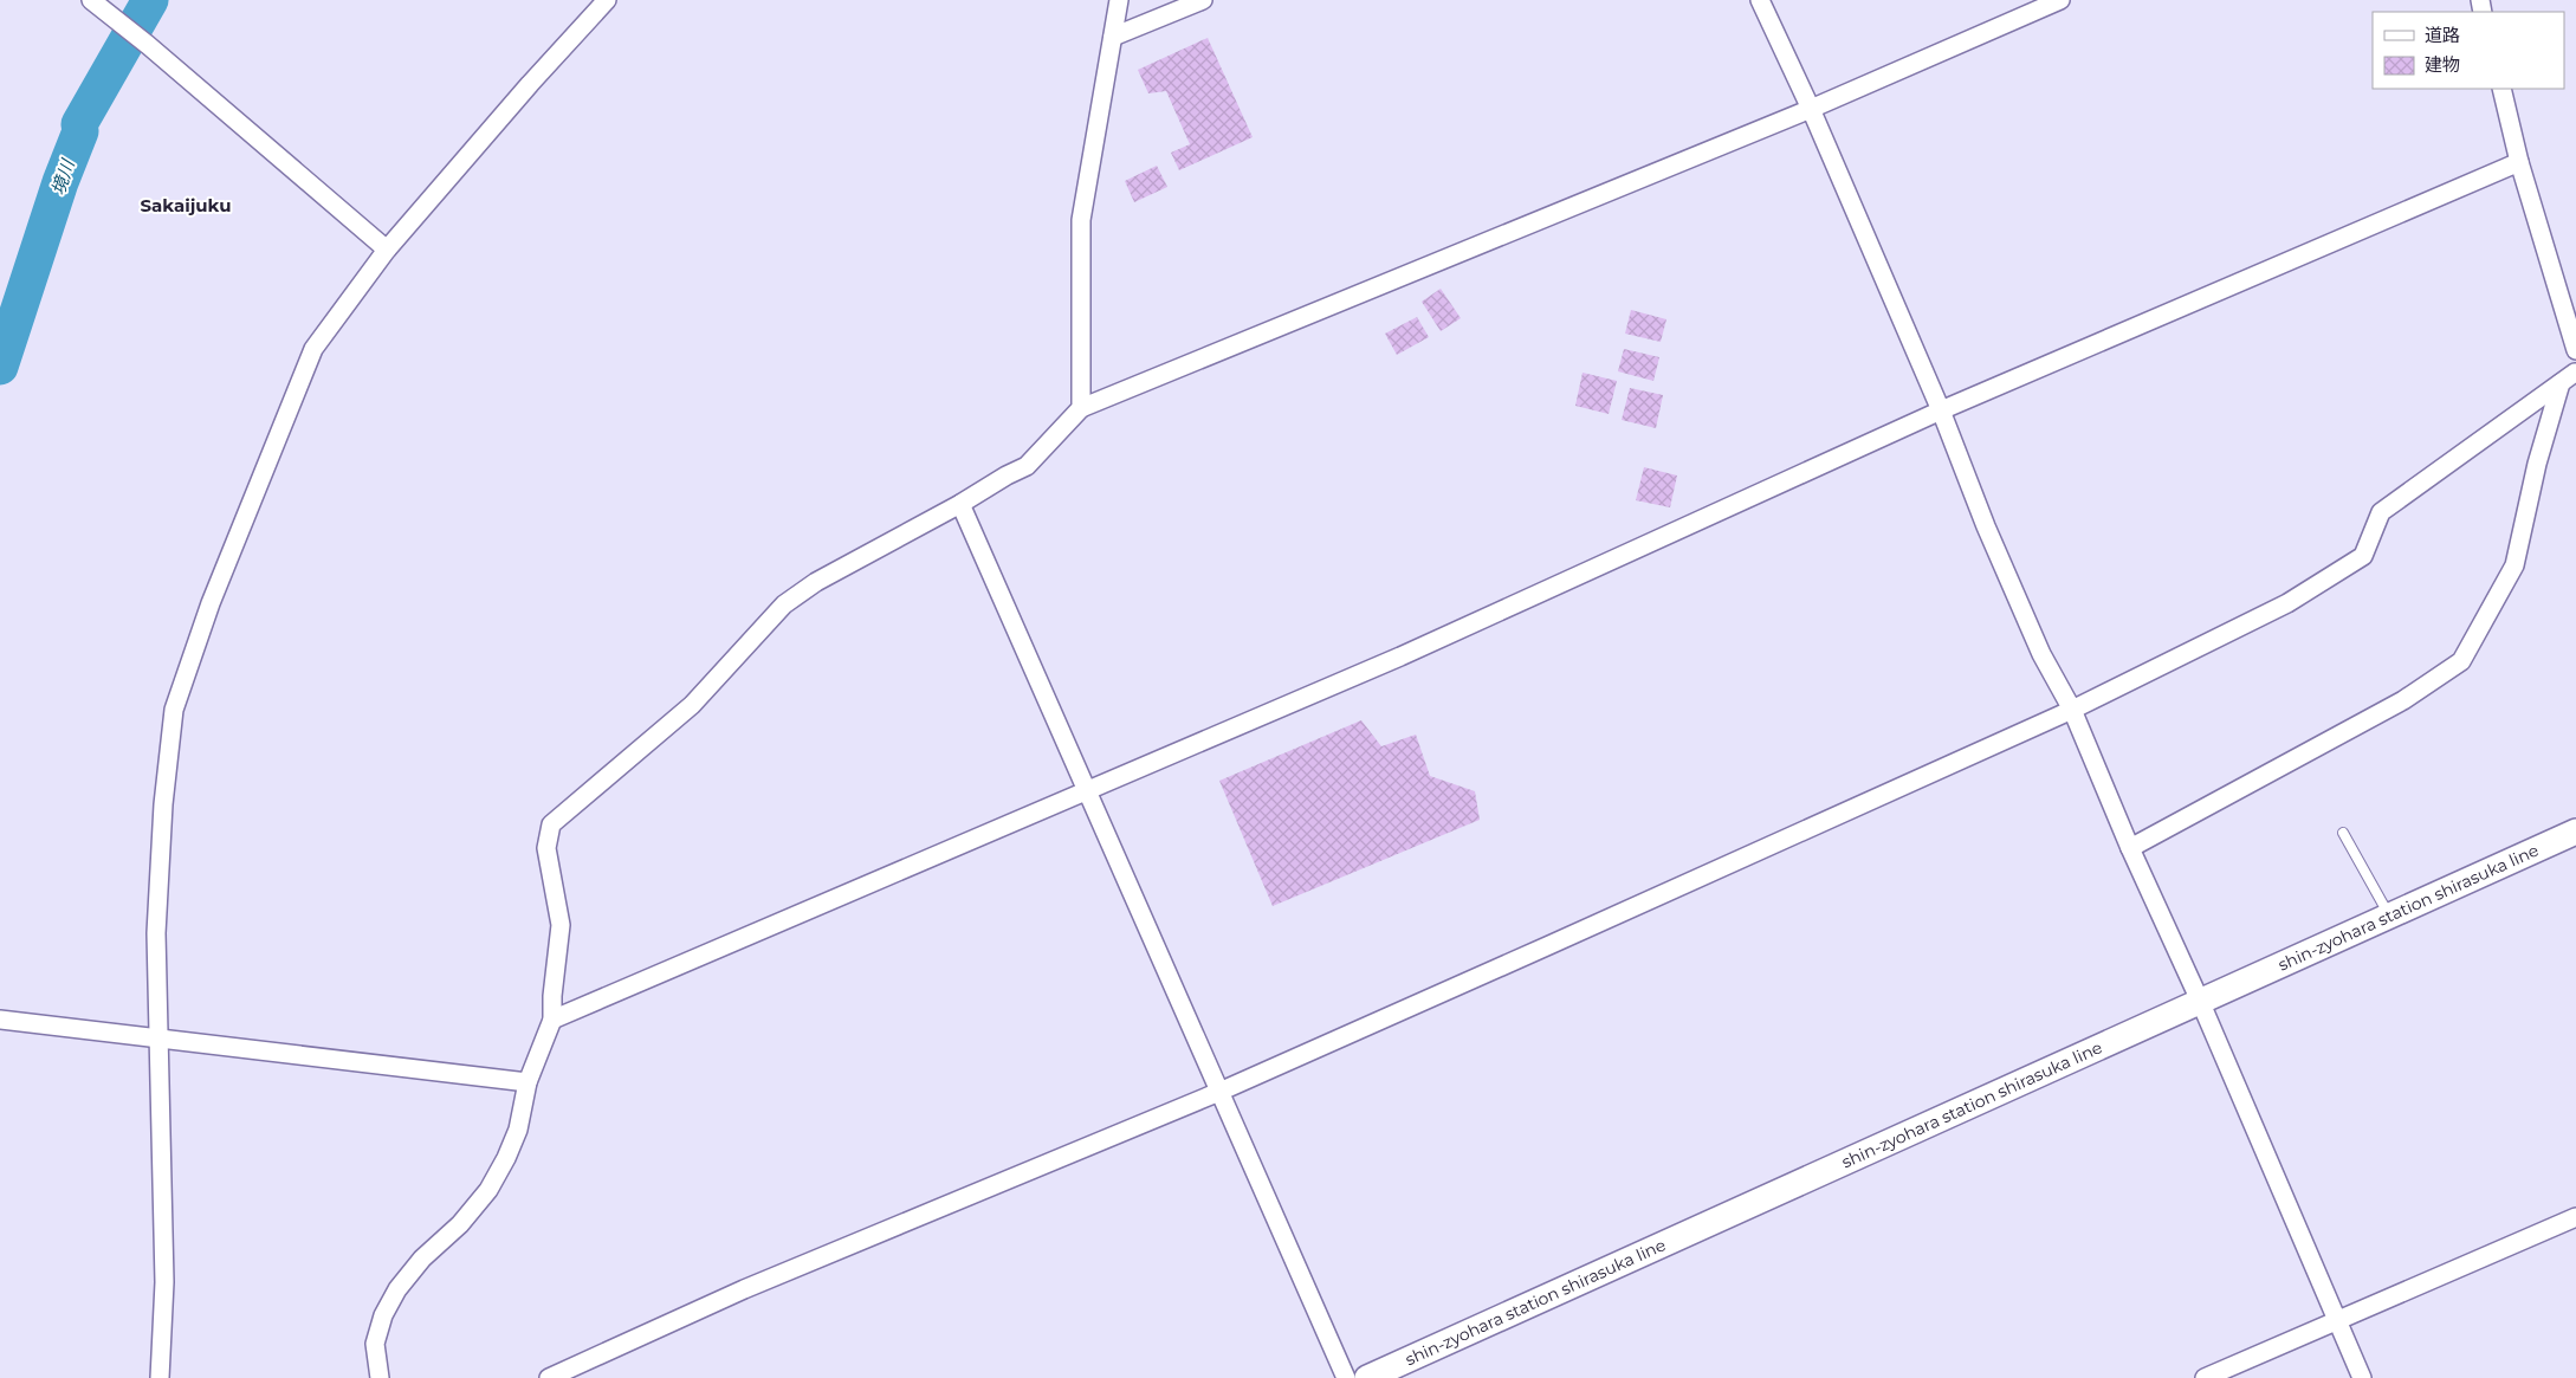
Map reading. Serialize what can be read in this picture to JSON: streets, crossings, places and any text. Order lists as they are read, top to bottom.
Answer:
{
  "streets": {
    "main road": ["shin-zyohara station shirasuka line"]
  },
  "districts": ["Sakaijuku"],
  "water": ["境川"],
  "legend": ["道路", "建物"]
}
